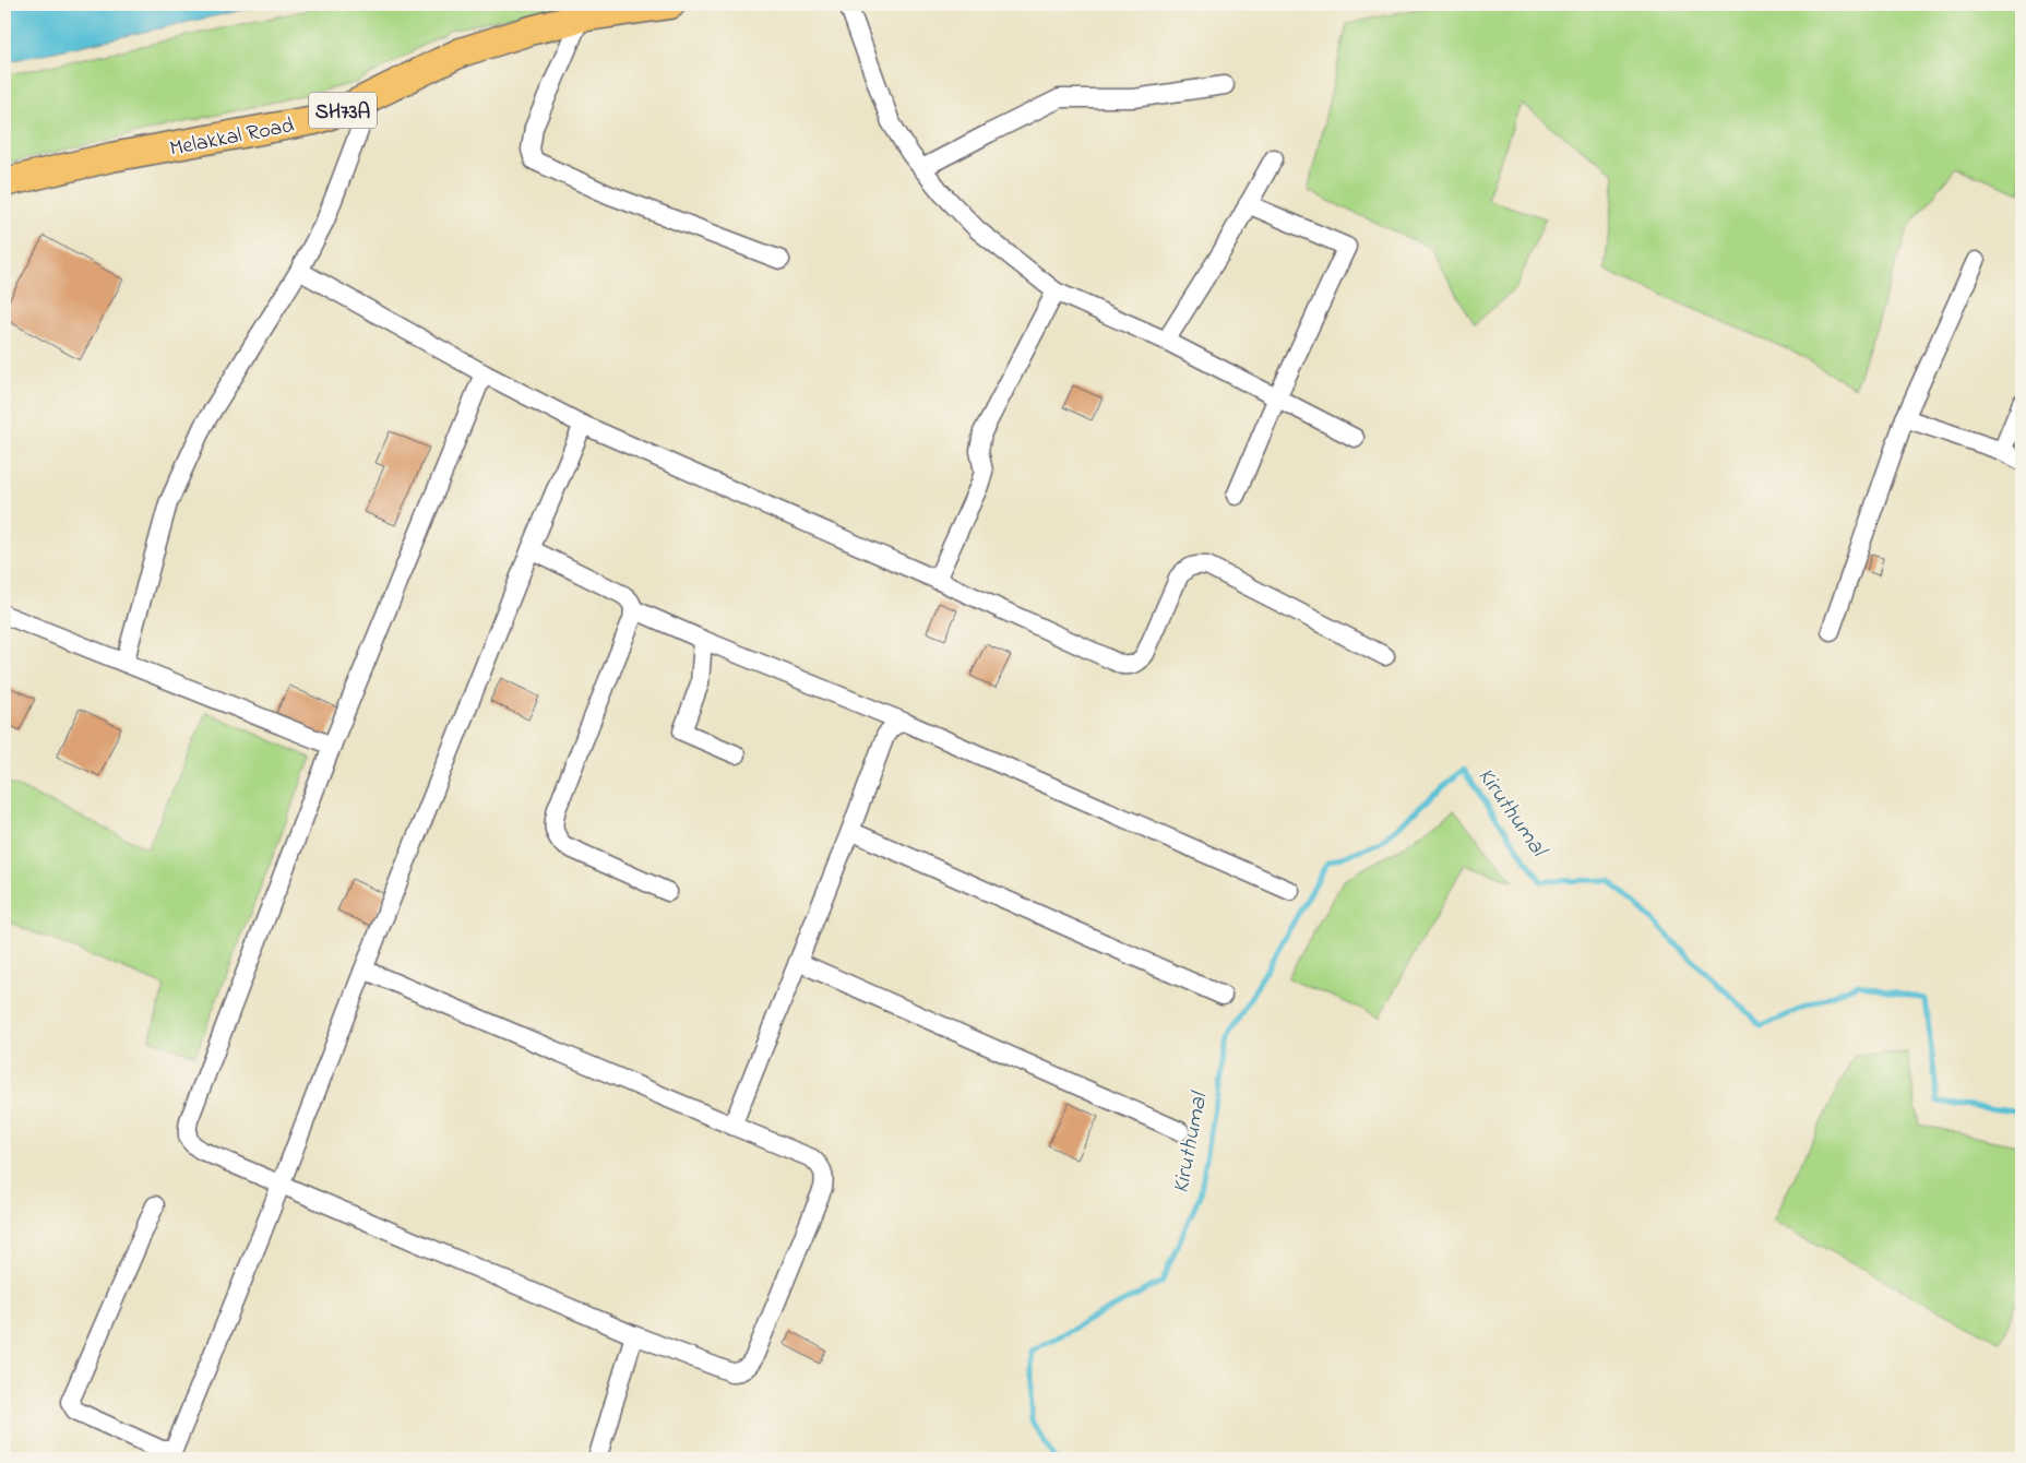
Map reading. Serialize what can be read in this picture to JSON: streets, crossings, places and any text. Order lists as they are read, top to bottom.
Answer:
{
  "streets": {
    "main road": ["SH73A", "Melakkal Road"]
  },
  "water": ["Kiruthumal"]
}
